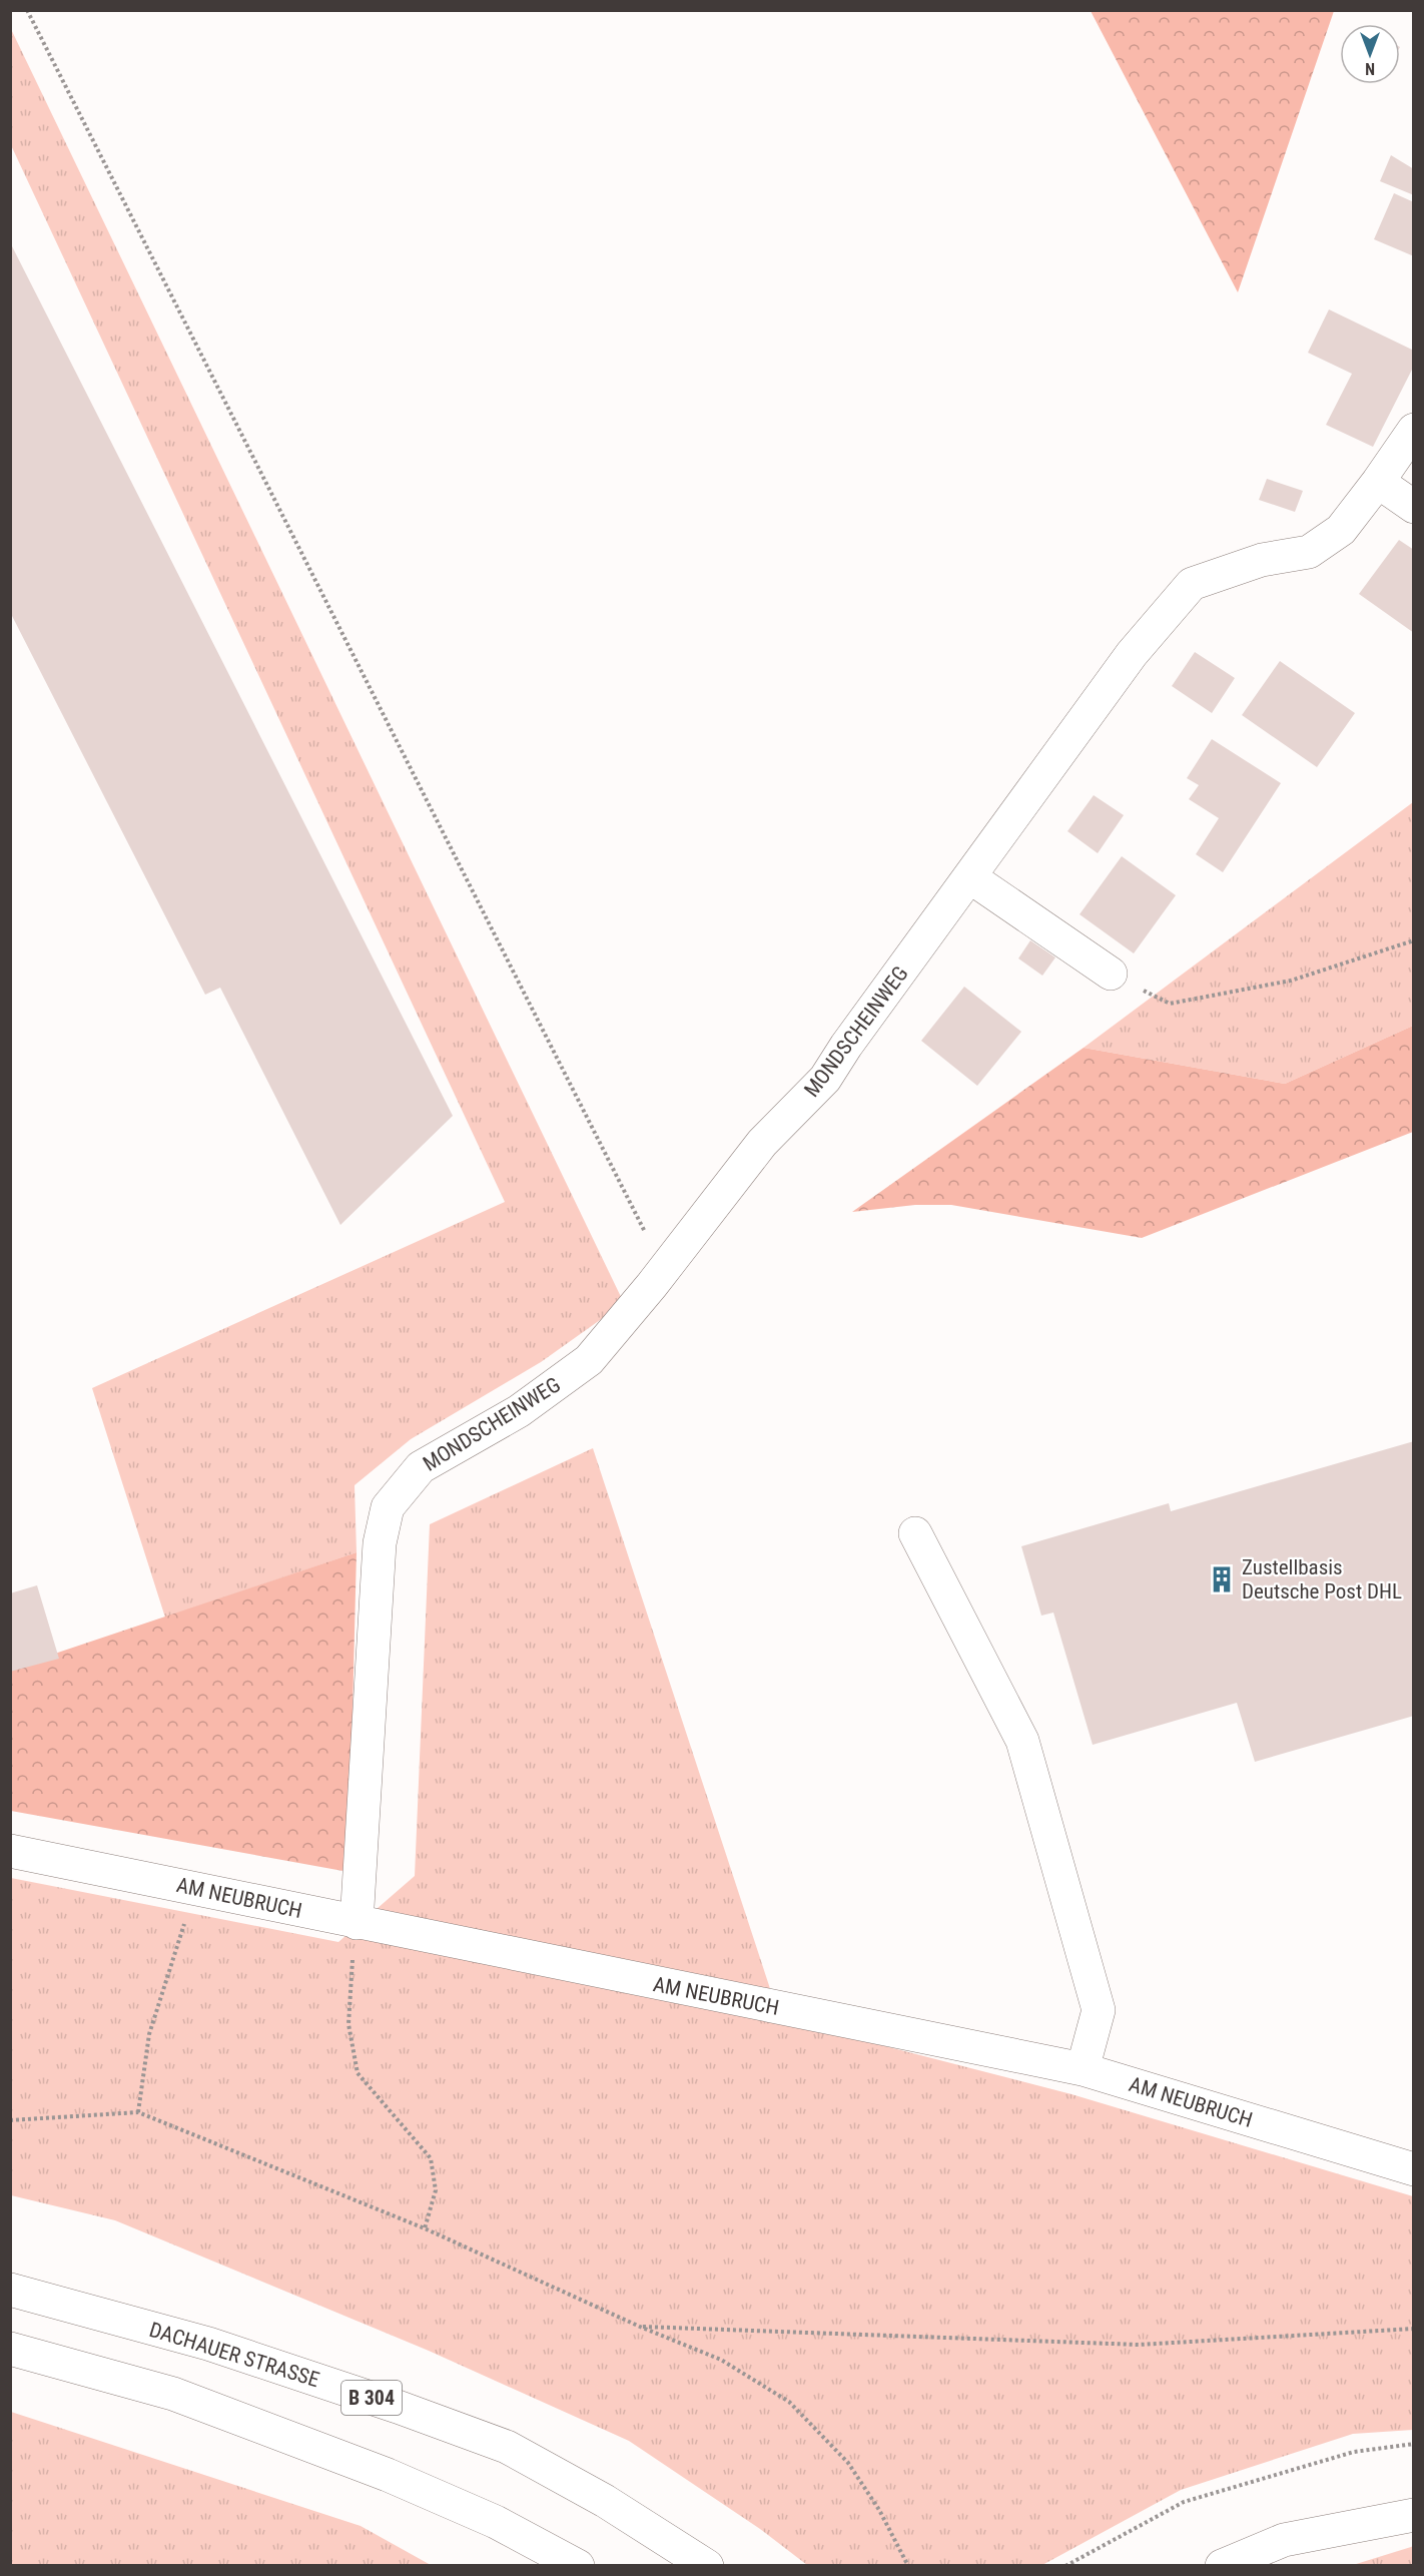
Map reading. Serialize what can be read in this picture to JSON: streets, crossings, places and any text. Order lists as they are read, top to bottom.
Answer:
{
  "streets": {
    "street": [
      "MONDSCHEINWEG",
      "AM NEUBRUCH",
      "DACHAUER STRASSE",
      "B 304"
    ]
  },
  "crossings": [
    ["MONDSCHEINWEG", "AM NEUBRUCH"]
  ],
  "places": {
    "building": ["Zustellbasis Deutsche Post DHL"]
  },
  "north": "bottom"
}
